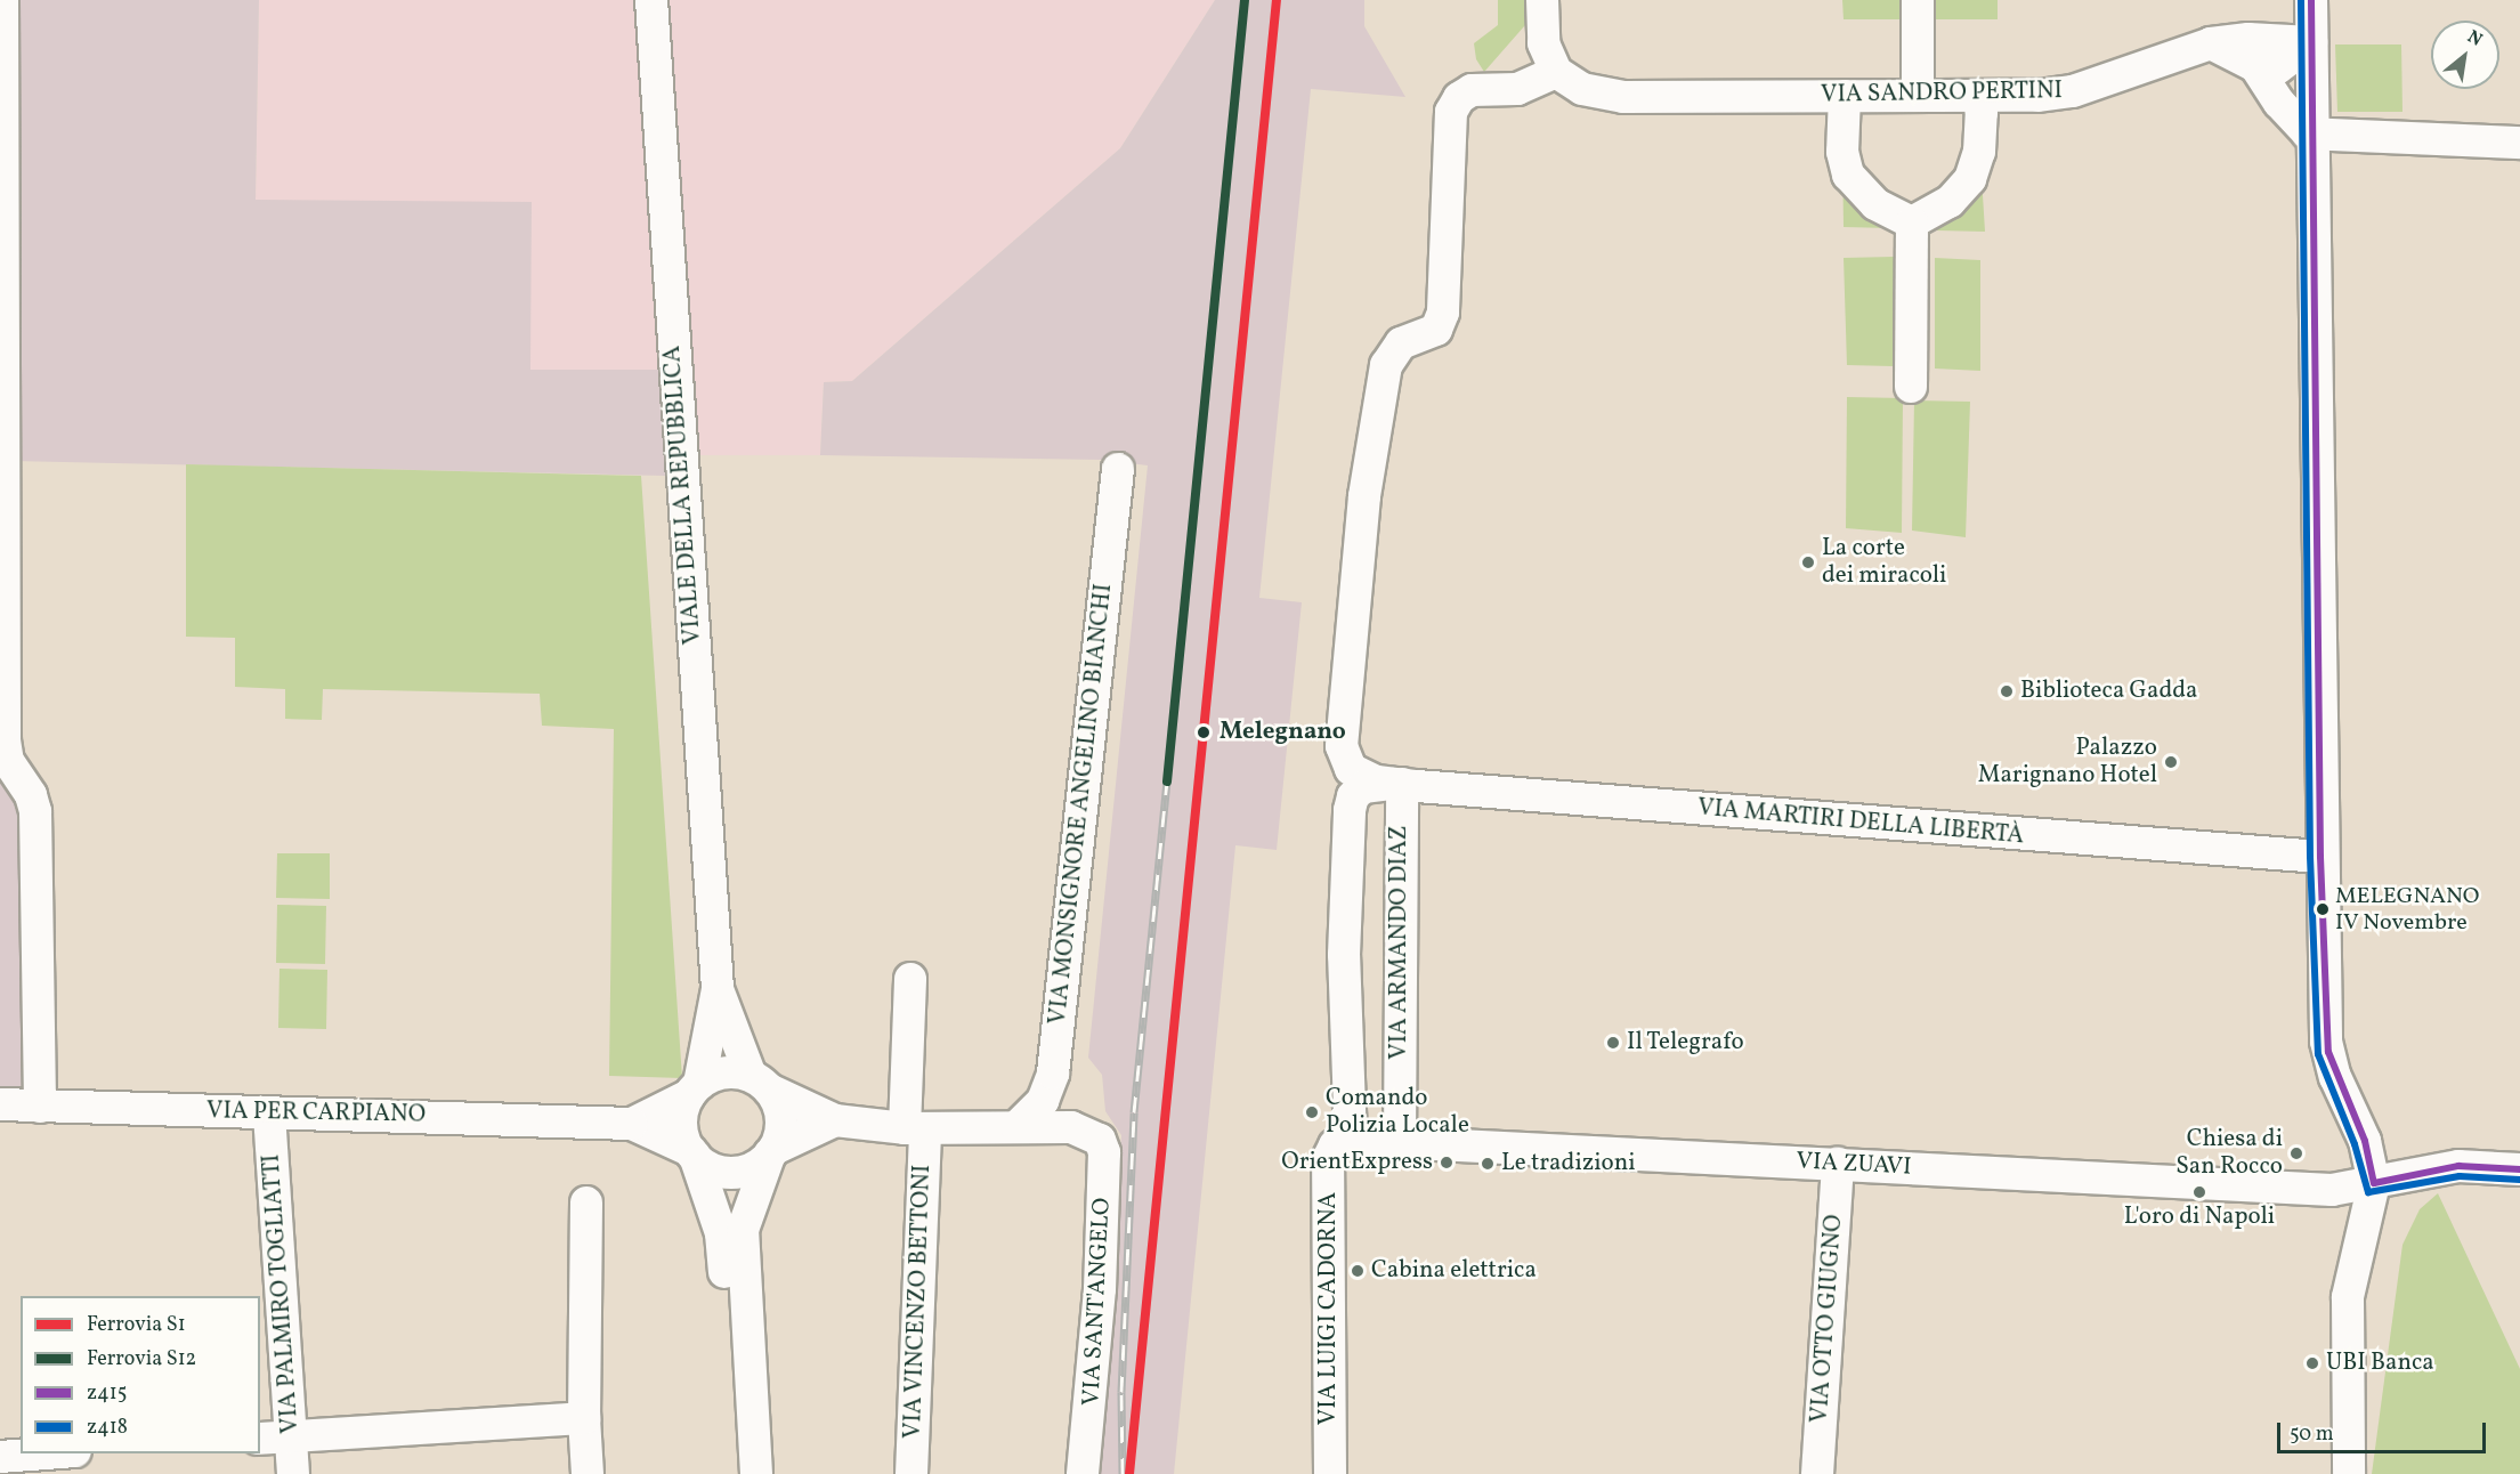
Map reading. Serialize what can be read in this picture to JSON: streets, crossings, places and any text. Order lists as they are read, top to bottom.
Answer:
{
  "streets": {
    "street": [
      "VIA SANDRO PERTINI",
      "VIALE DELLA REPUBBLICA",
      "VIA MONSIGNORE ANGELINO BIANCHI",
      "VIA MARTIRI DELLA LIBERTÀ",
      "VIA ARMANDO DIAZ",
      "VIA PER CARPIANO",
      "VIA ZUAVI",
      "VIA PALMIRO TOGLIATTI",
      "VIA VINCENZO BETTONI",
      "VIA SANT'ANGELO",
      "VIA LUIGI CADORNA",
      "VIA OTTO GIUGNO"
    ]
  },
  "crossings": [
    ["VIALE DELLA REPUBBLICA", "VIA PER CARPIANO"],
    ["VIA MONSIGNORE ANGELINO BIANCHI", "VIA SANT'ANGELO"],
    ["VIA MARTIRI DELLA LIBERTÀ", "VIA ARMANDO DIAZ"],
    ["VIA ARMANDO DIAZ", "VIA ZUAVI"],
    ["VIA PER CARPIANO", "VIA PALMIRO TOGLIATTI"],
    ["VIA ZUAVI", "VIA LUIGI CADORNA"],
    ["VIA ZUAVI", "VIA OTTO GIUGNO"]
  ],
  "places": [
    "La corte dei miracoli",
    "Biblioteca Gadda",
    "Melegnano",
    "Palazzo Marignano Hotel",
    "MELEGNANO IV Novembre",
    "Il Telegrafo",
    "Comando Polizia Locale",
    "Chiesa di San Rocco",
    "OrientExpress",
    "Le tradizioni",
    "L'oro di Napoli",
    "Cabina elettrica",
    "UBI Banca"
  ],
  "lines": [
    "rail line S1",
    "rail line S12",
    "transit line z415",
    "transit line z418"
  ],
  "legend": [
    "Ferrovia S1",
    "Ferrovia S12",
    "z415",
    "z418"
  ],
  "scale_bar": "50 m",
  "north": "top right"
}
